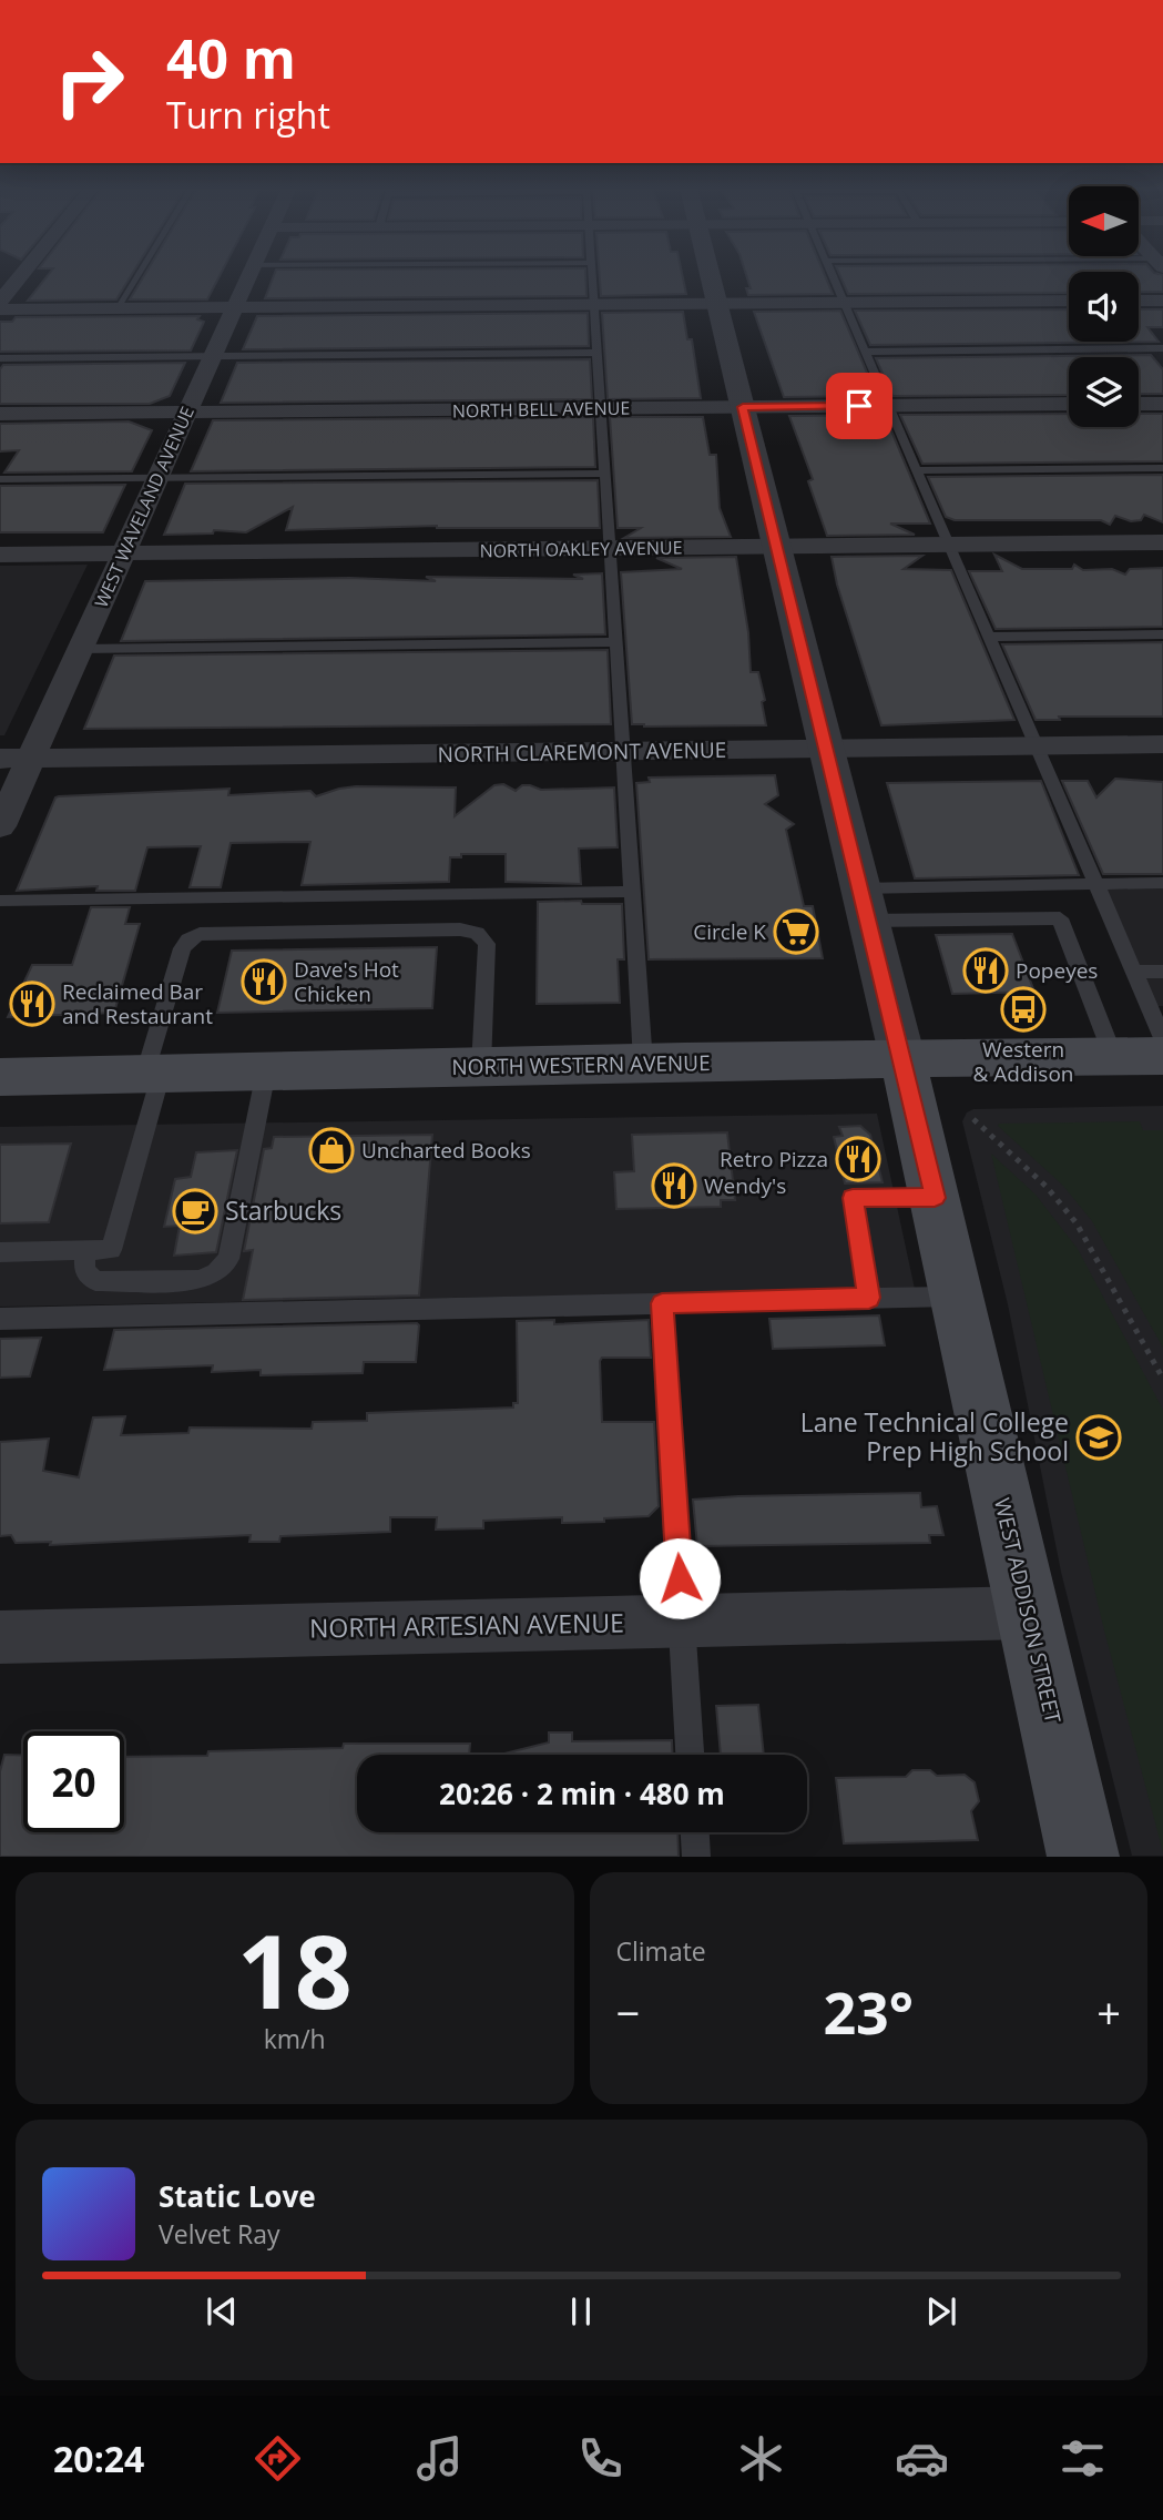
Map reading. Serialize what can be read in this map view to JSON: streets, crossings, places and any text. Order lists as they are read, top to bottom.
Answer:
{
  "streets": {
    "main road": ["NORTH WESTERN AVENUE", "WEST ADDISON STREET"],
    "street": [
      "NORTH BELL AVENUE",
      "WEST WAVELAND AVENUE",
      "NORTH OAKLEY AVENUE",
      "NORTH CLAREMONT AVENUE",
      "NORTH ARTESIAN AVENUE"
    ]
  },
  "crossings": [
    ["NORTH BELL AVENUE", "WEST WAVELAND AVENUE"],
    ["NORTH BELL AVENUE", "WEST ADDISON STREET"],
    ["WEST WAVELAND AVENUE", "NORTH OAKLEY AVENUE"],
    ["WEST WAVELAND AVENUE", "NORTH CLAREMONT AVENUE"],
    ["NORTH OAKLEY AVENUE", "WEST ADDISON STREET"],
    ["NORTH CLAREMONT AVENUE", "WEST ADDISON STREET"],
    ["NORTH WESTERN AVENUE", "WEST ADDISON STREET"],
    ["WEST ADDISON STREET", "NORTH ARTESIAN AVENUE"]
  ],
  "places": {
    "supermarket": ["Circle K"],
    "restaurant": [
      "Popeyes",
      "Dave's Hot Chicken",
      "Reclaimed Bar and Restaurant",
      "Retro Pizza",
      "Wendy's"
    ],
    "bus stop": ["Western & Addison"],
    "shop": ["Uncharted Books"],
    "cafe": ["Starbucks"],
    "school or university": ["Lane Technical College Prep High School"]
  },
  "north": "left",
  "page": {
    "turn": ["40 m", "Turn right"],
    "limit": "20",
    "trip": "20:26 · 2 min · 480 m",
    "tile": [
      ["18", "km/h"],
      "Climate"
    ],
    "heat": ["−", "23°", "+"],
    "song": ["Static Love", "Velvet Ray"],
    "tabs": "20:24"
  }
}
